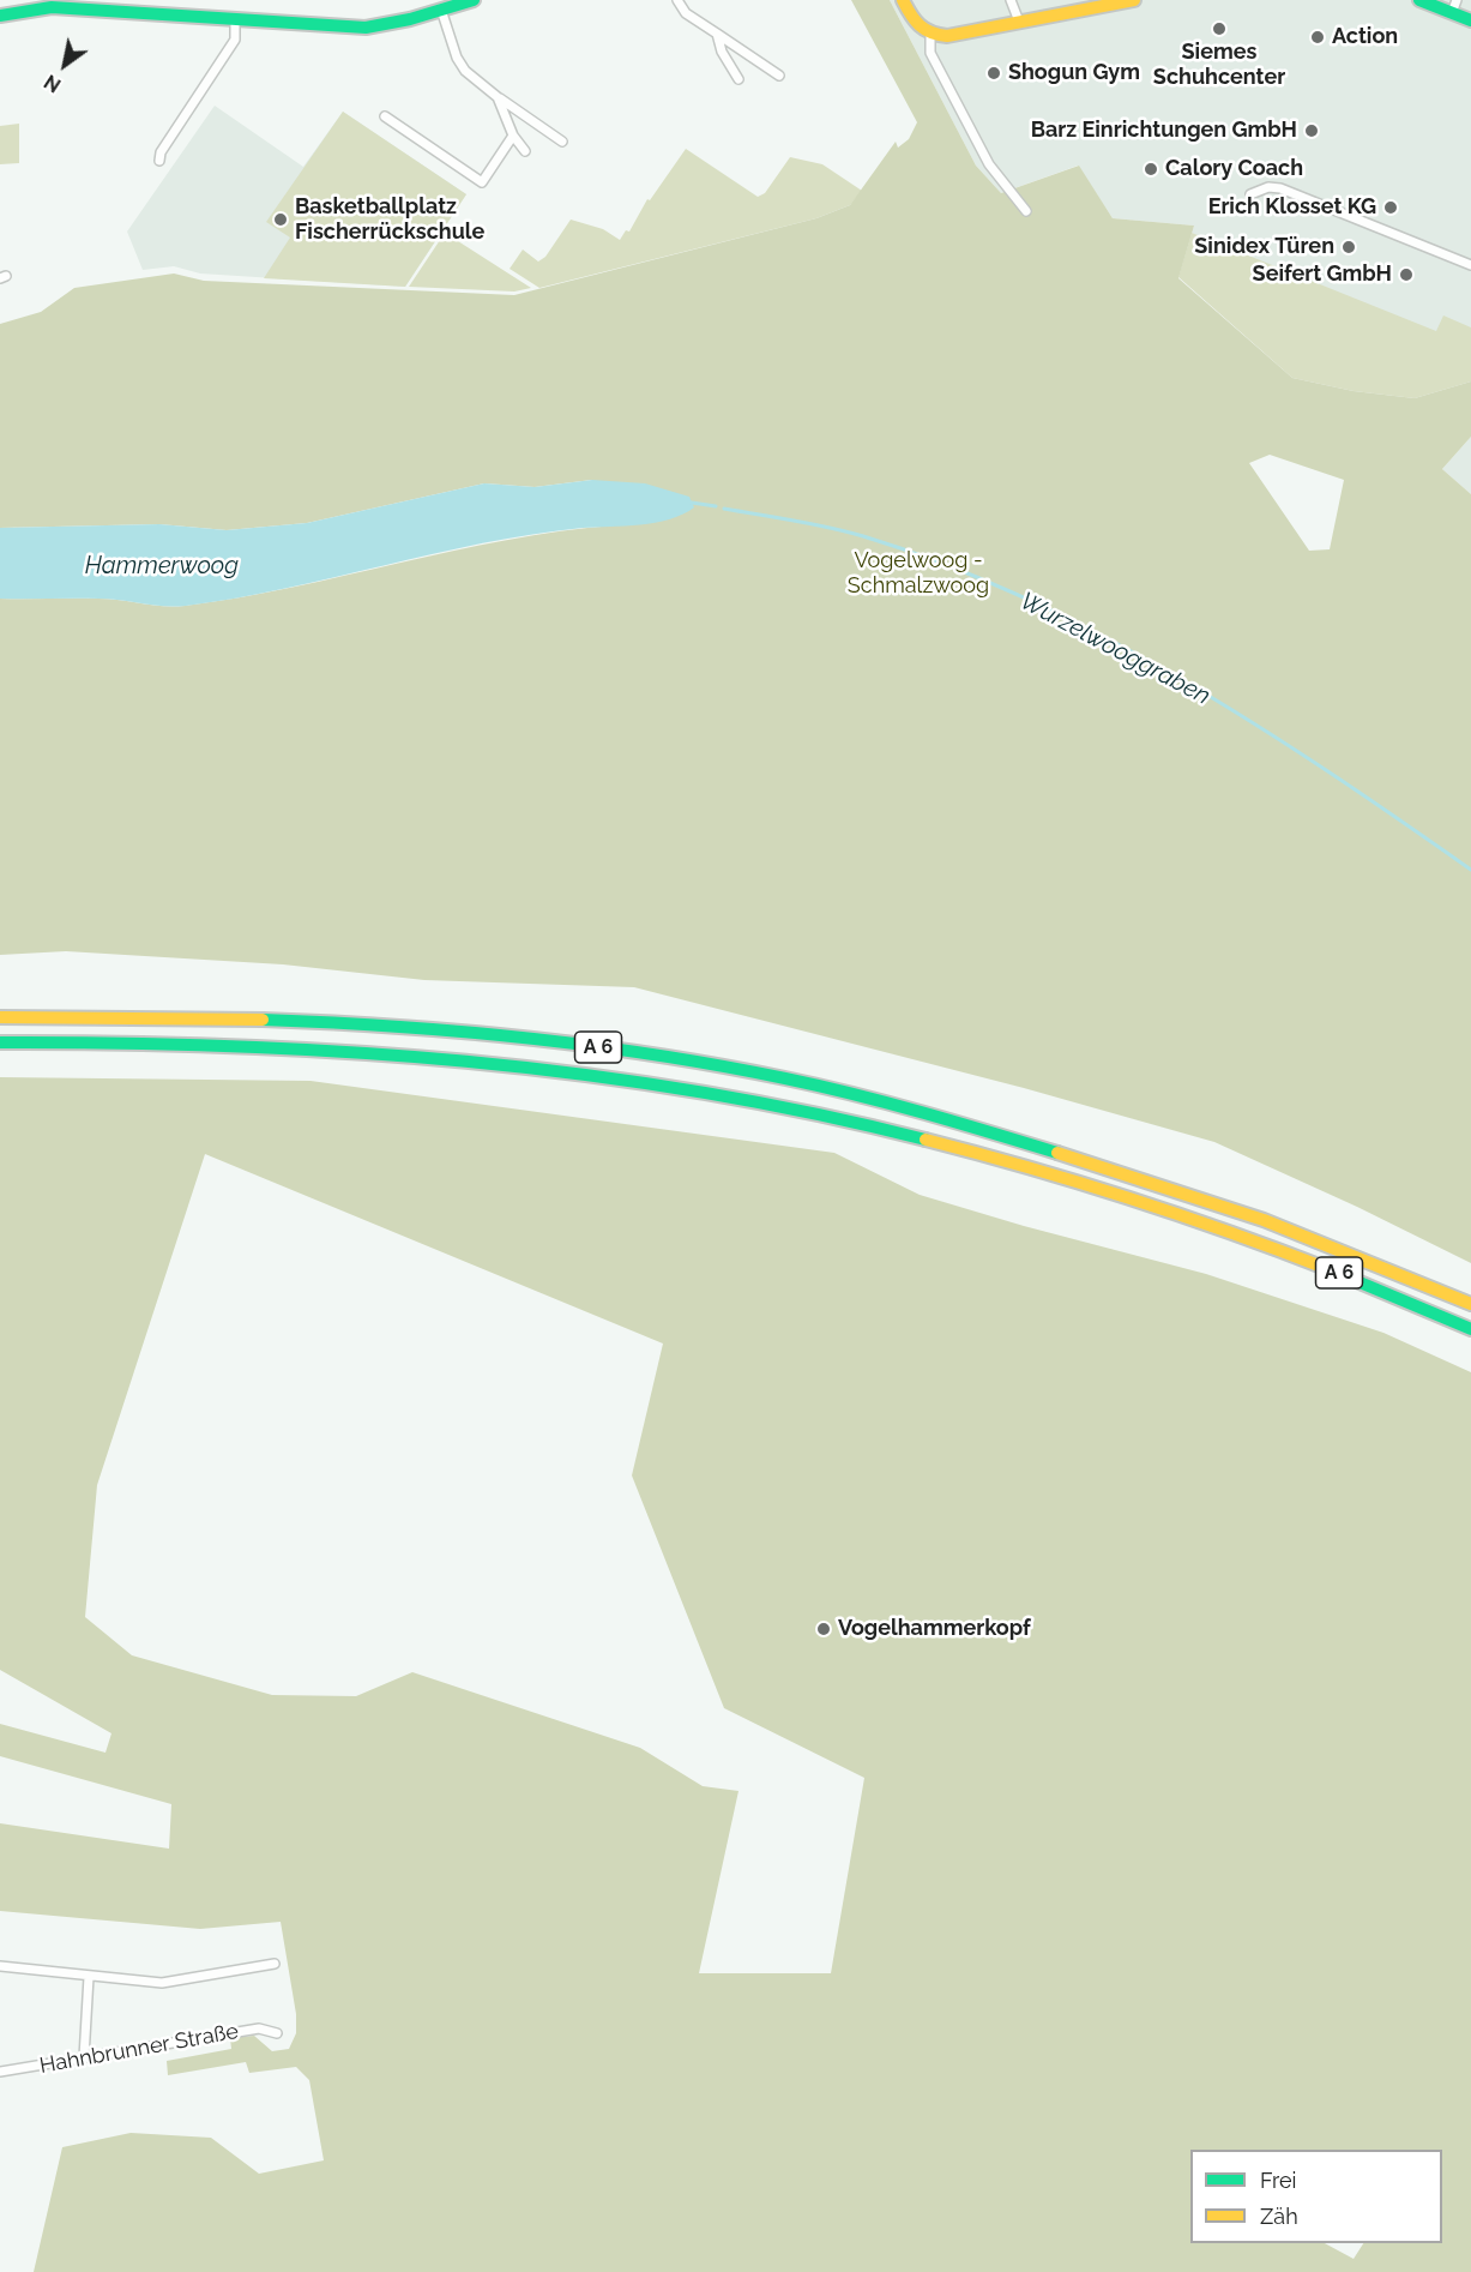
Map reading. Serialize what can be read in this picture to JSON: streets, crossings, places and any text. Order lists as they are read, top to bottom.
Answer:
{
  "streets": {
    "main road": ["A 6"],
    "street": ["Hahnbrunner Straße"]
  },
  "water": ["Hammerwoog", "Wurzelwooggraben"],
  "parks": ["Vogelwoog - Schmalzwoog"],
  "places": [
    "Siemes Schuhcenter",
    "Action",
    "Shogun Gym",
    "Barz Einrichtungen GmbH",
    "Calory Coach",
    "Erich Klosset KG",
    "Basketballplatz Fischerrückschule",
    "Sinidex Türen",
    "Seifert GmbH",
    "Vogelhammerkopf"
  ],
  "legend": ["Frei", "Zäh"],
  "north": "bottom left"
}
